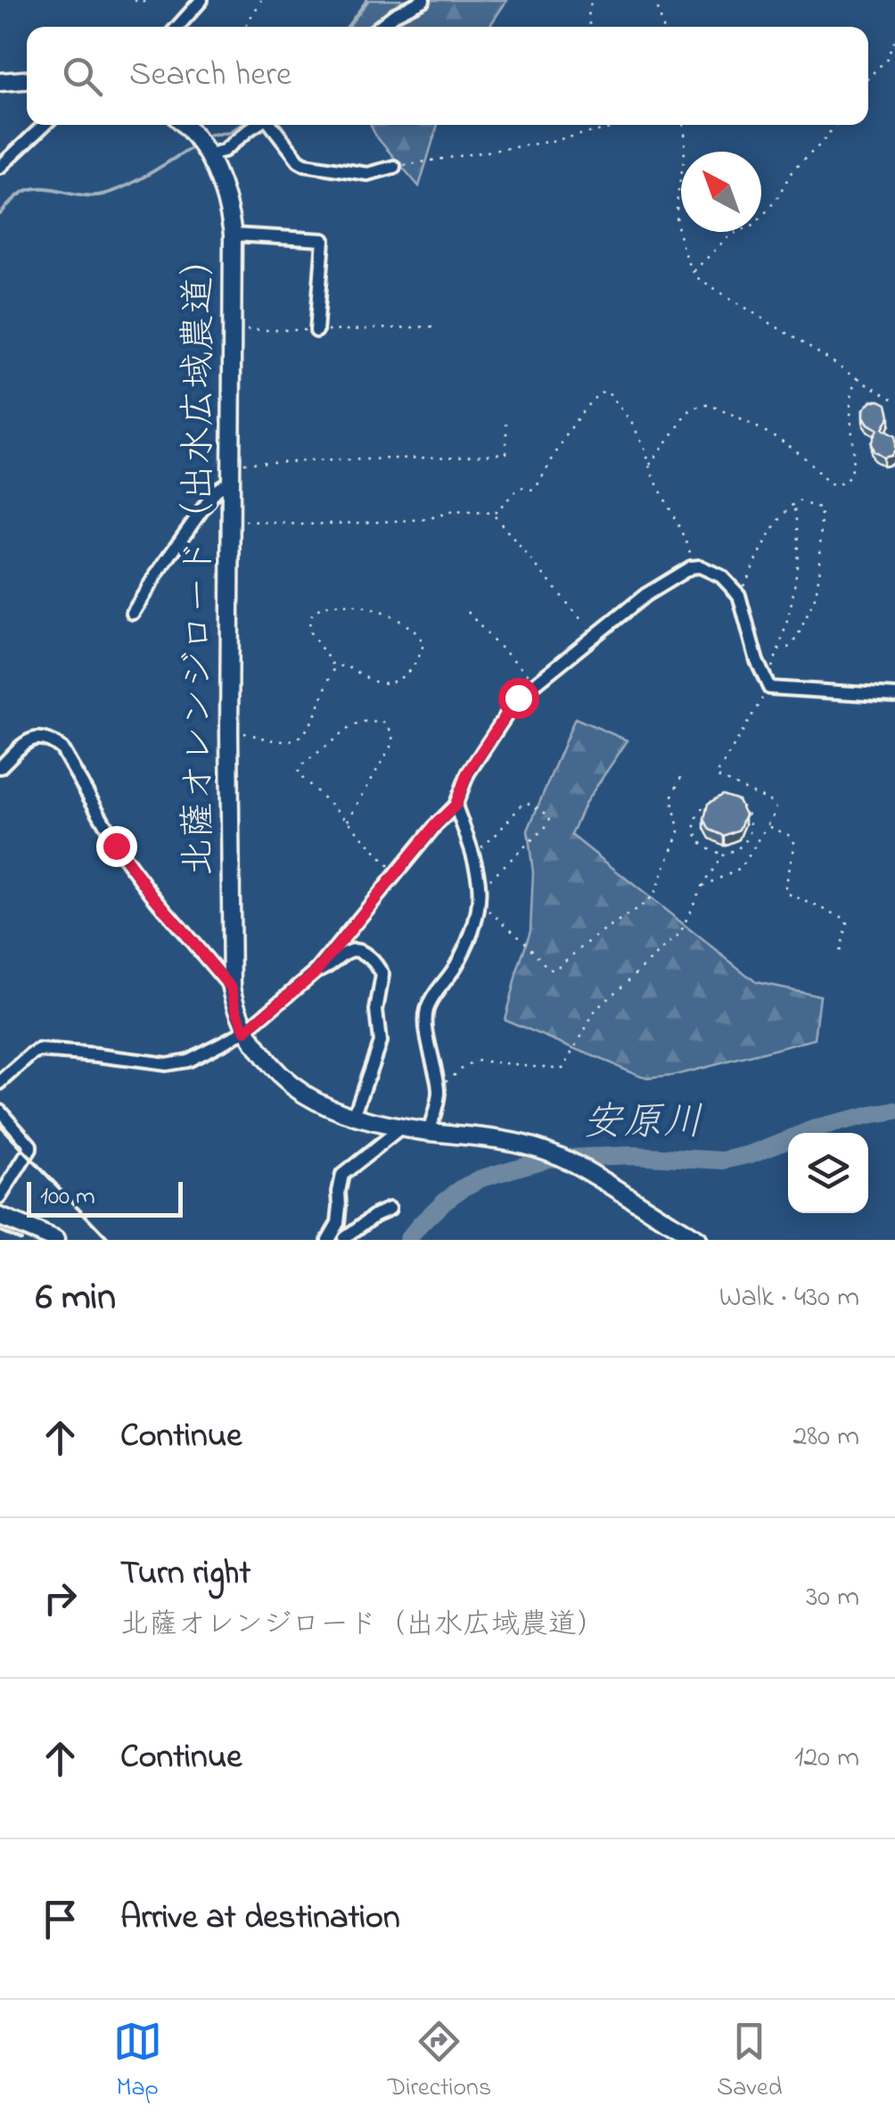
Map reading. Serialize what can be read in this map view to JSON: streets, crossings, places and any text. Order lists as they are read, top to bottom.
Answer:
{
  "streets": {
    "street": ["北薩オレンジロード（出水広域農道）"]
  },
  "water": ["安原川"],
  "scale_bar": "100 m",
  "north": "top left",
  "page": {
    "search": "Search here",
    "scale": "100 m",
    "heading": ["6 min", "Walk · 430 m"],
    "list": [
      ["Continue", "280 m"],
      ["Turn right", "北薩オレンジロード（出水広域農道）", "30 m"],
      ["Continue", "120 m"],
      "Arrive at destination"
    ],
    "nav": ["Map", "Directions", "Saved"]
  }
}
